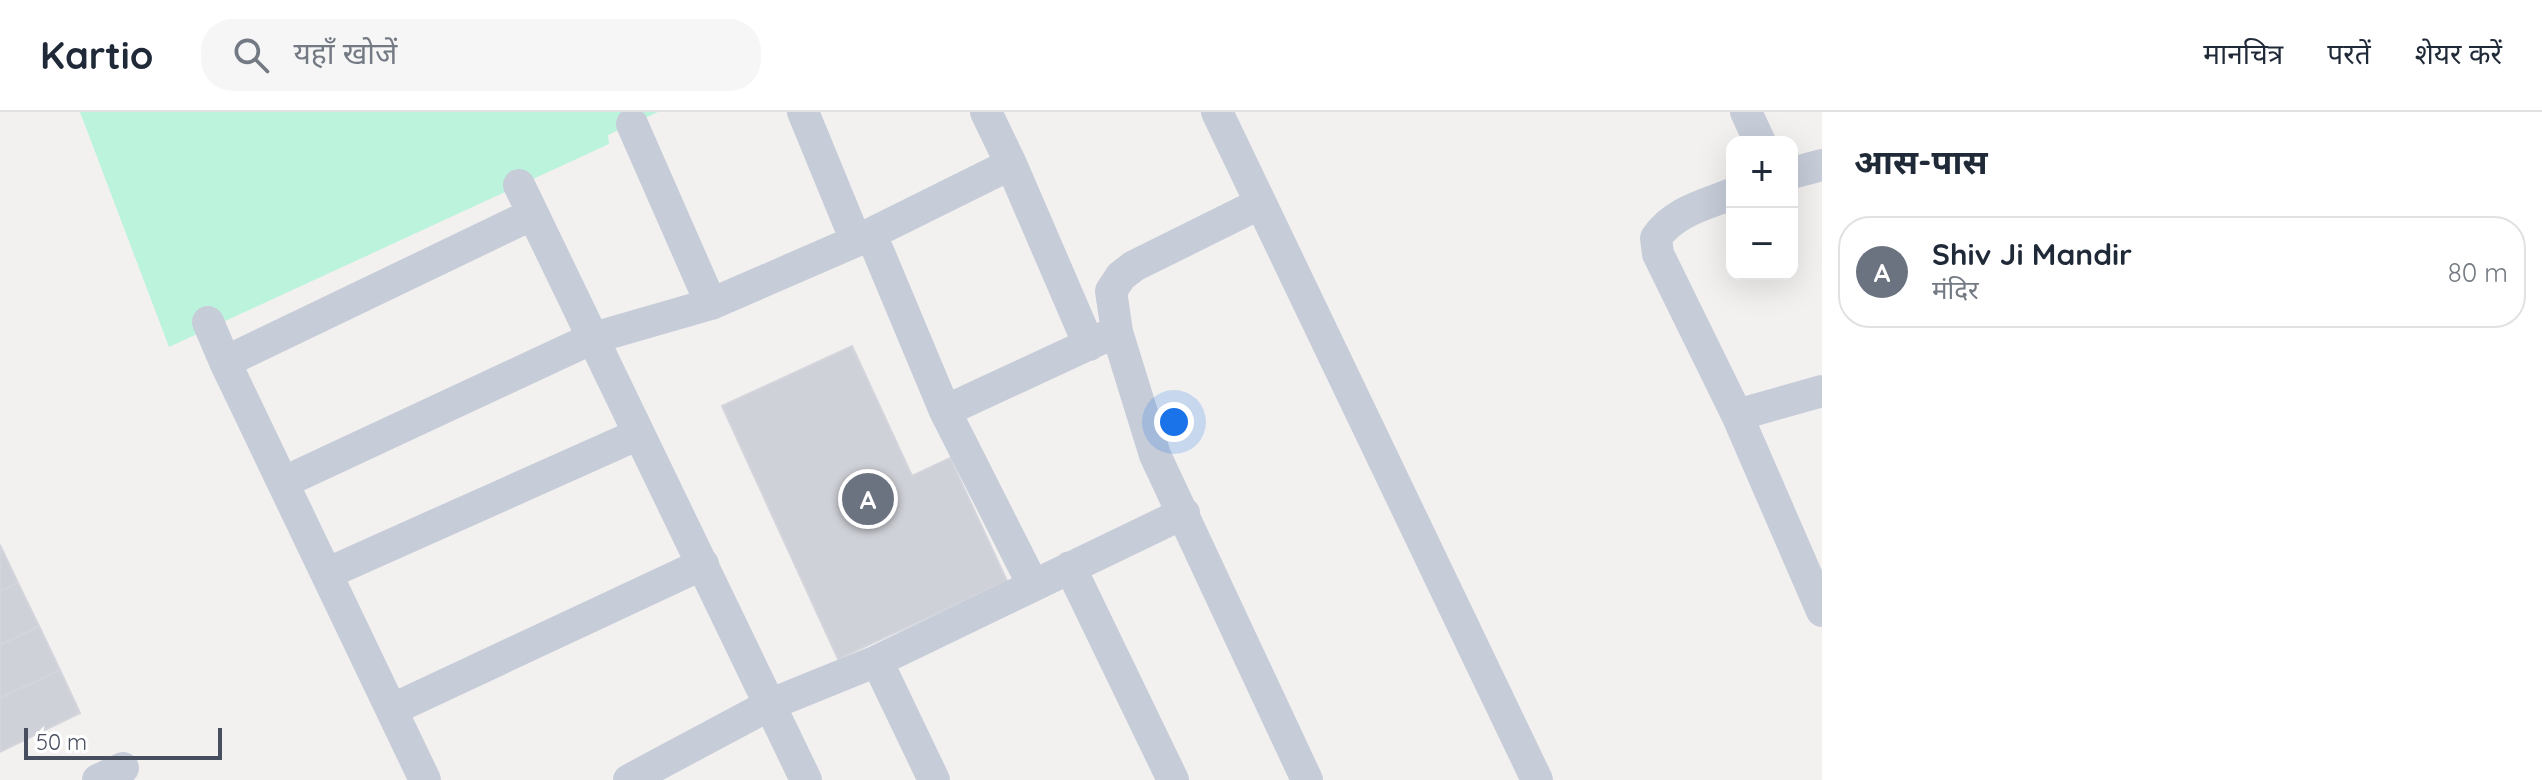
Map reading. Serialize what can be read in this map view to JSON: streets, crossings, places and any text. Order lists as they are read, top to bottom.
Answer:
{
  "scale_bar": "50 m",
  "page": {
    "header": "Kartio",
    "search": "यहाँ खोजें",
    "nav": ["मानचित्र", "परतें", "शेयर करें"],
    "heading": "आस-पास",
    "map_buttons": ["+", "−"],
    "list": [
      {
        "mark": "A",
        "name": "Shiv Ji Mandir",
        "note": "मंदिर",
        "value": "80 m"
      }
    ],
    "pins": "A",
    "scale": "50 m"
  }
}
